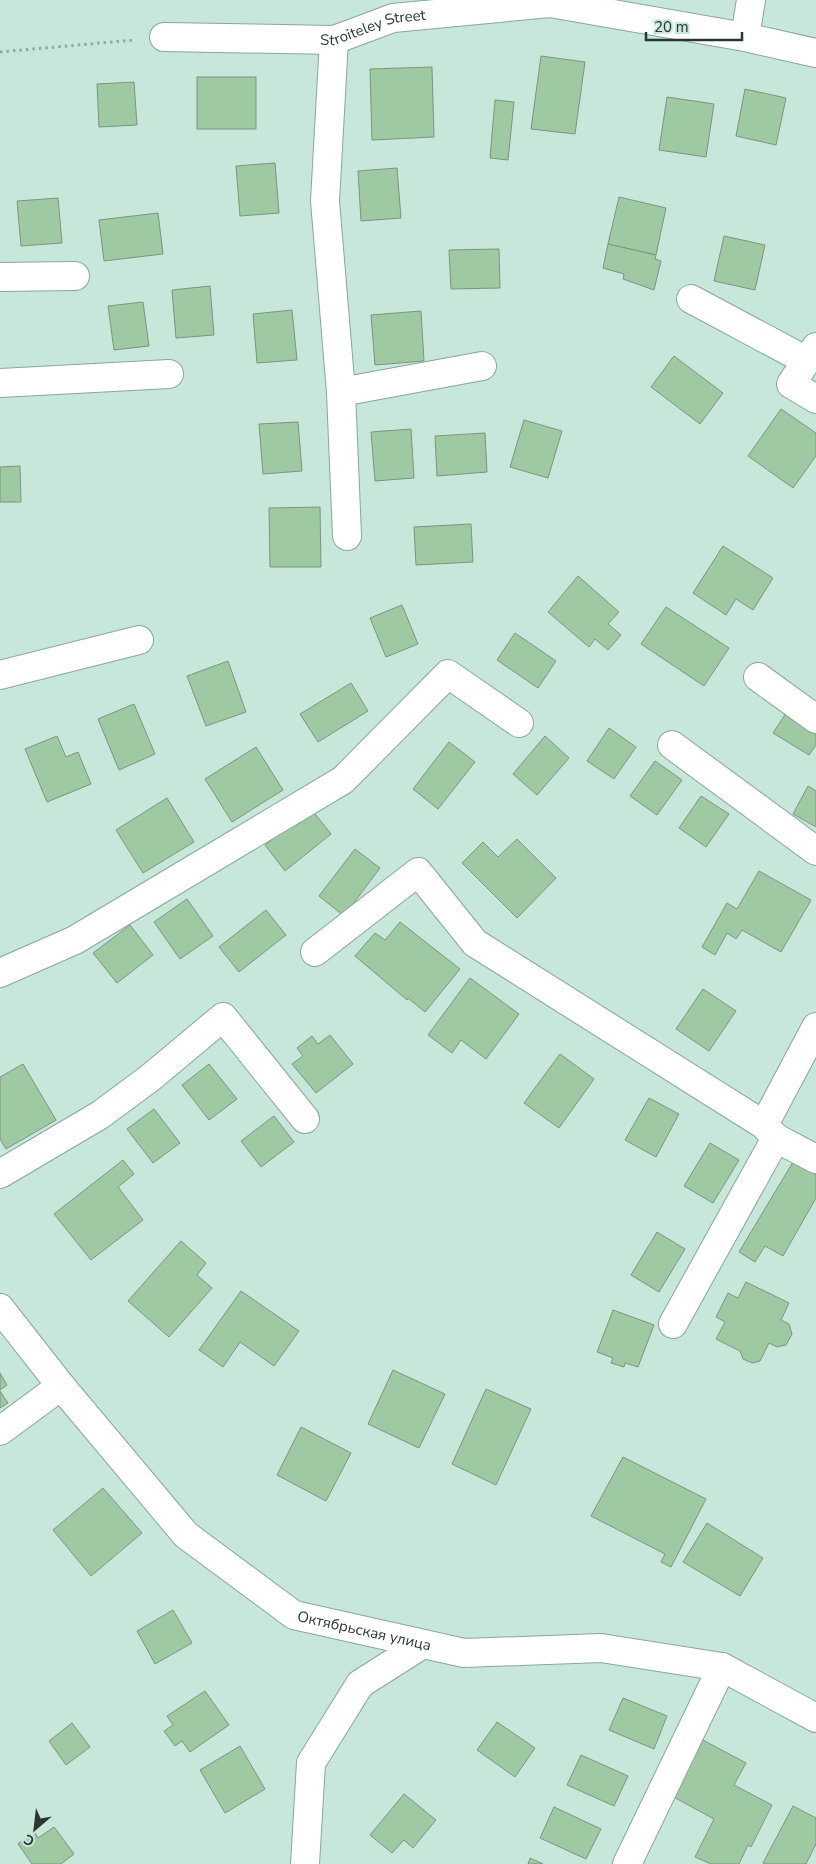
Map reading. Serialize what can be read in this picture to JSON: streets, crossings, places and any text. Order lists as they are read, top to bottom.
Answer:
{
  "streets": {
    "street": ["Stroiteley Street", "Октябрьская улица"]
  },
  "scale_bar": "20 m",
  "north": "bottom left"
}
